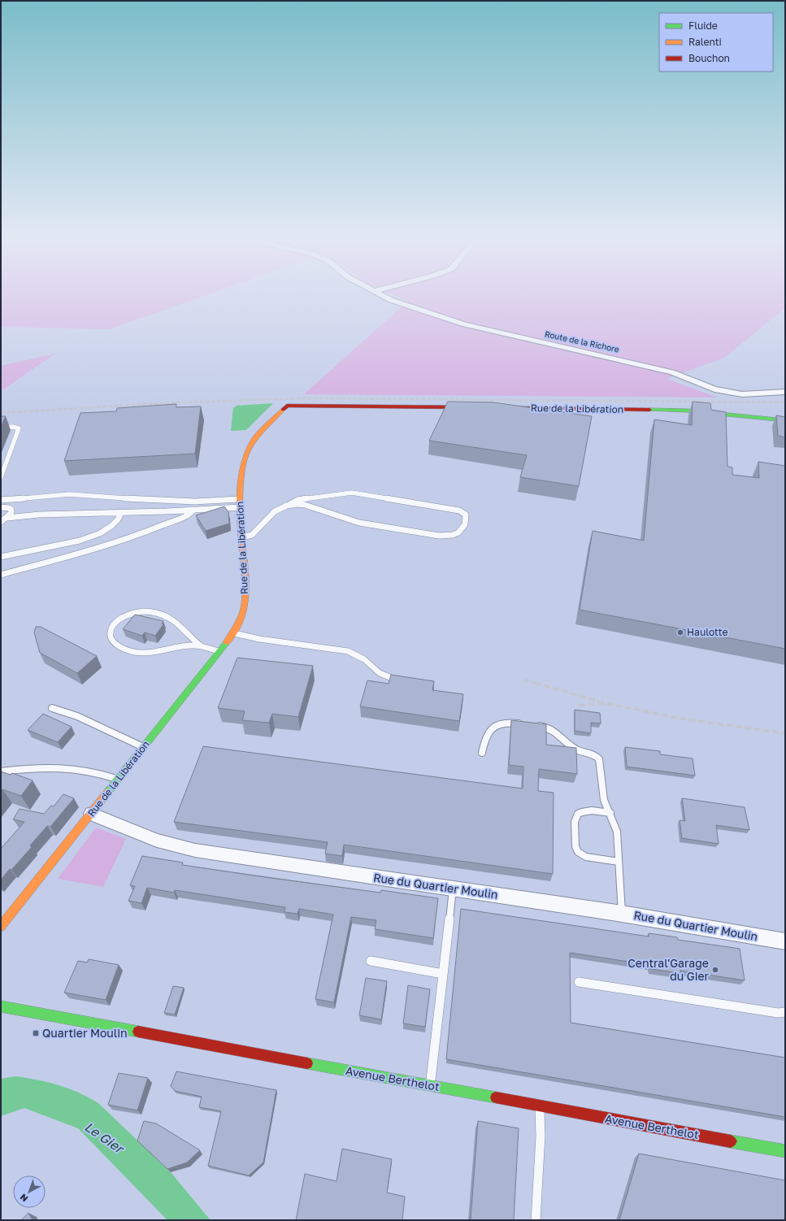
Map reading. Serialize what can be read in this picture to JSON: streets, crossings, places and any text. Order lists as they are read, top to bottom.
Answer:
{
  "streets": {
    "street": [
      "Route de la Richore",
      "Rue de la Libération",
      "Rue du Quartier Moulin",
      "Avenue Berthelot"
    ]
  },
  "crossings": [
    ["Rue de la Libération", "Rue du Quartier Moulin"]
  ],
  "water": ["Le Gier"],
  "places": {
    "other": ["Haulotte", "Central'Garage du Gier"],
    "transit": ["Quartier Moulin"]
  },
  "legend": ["Fluide", "Ralenti", "Bouchon"],
  "north": "bottom left"
}
